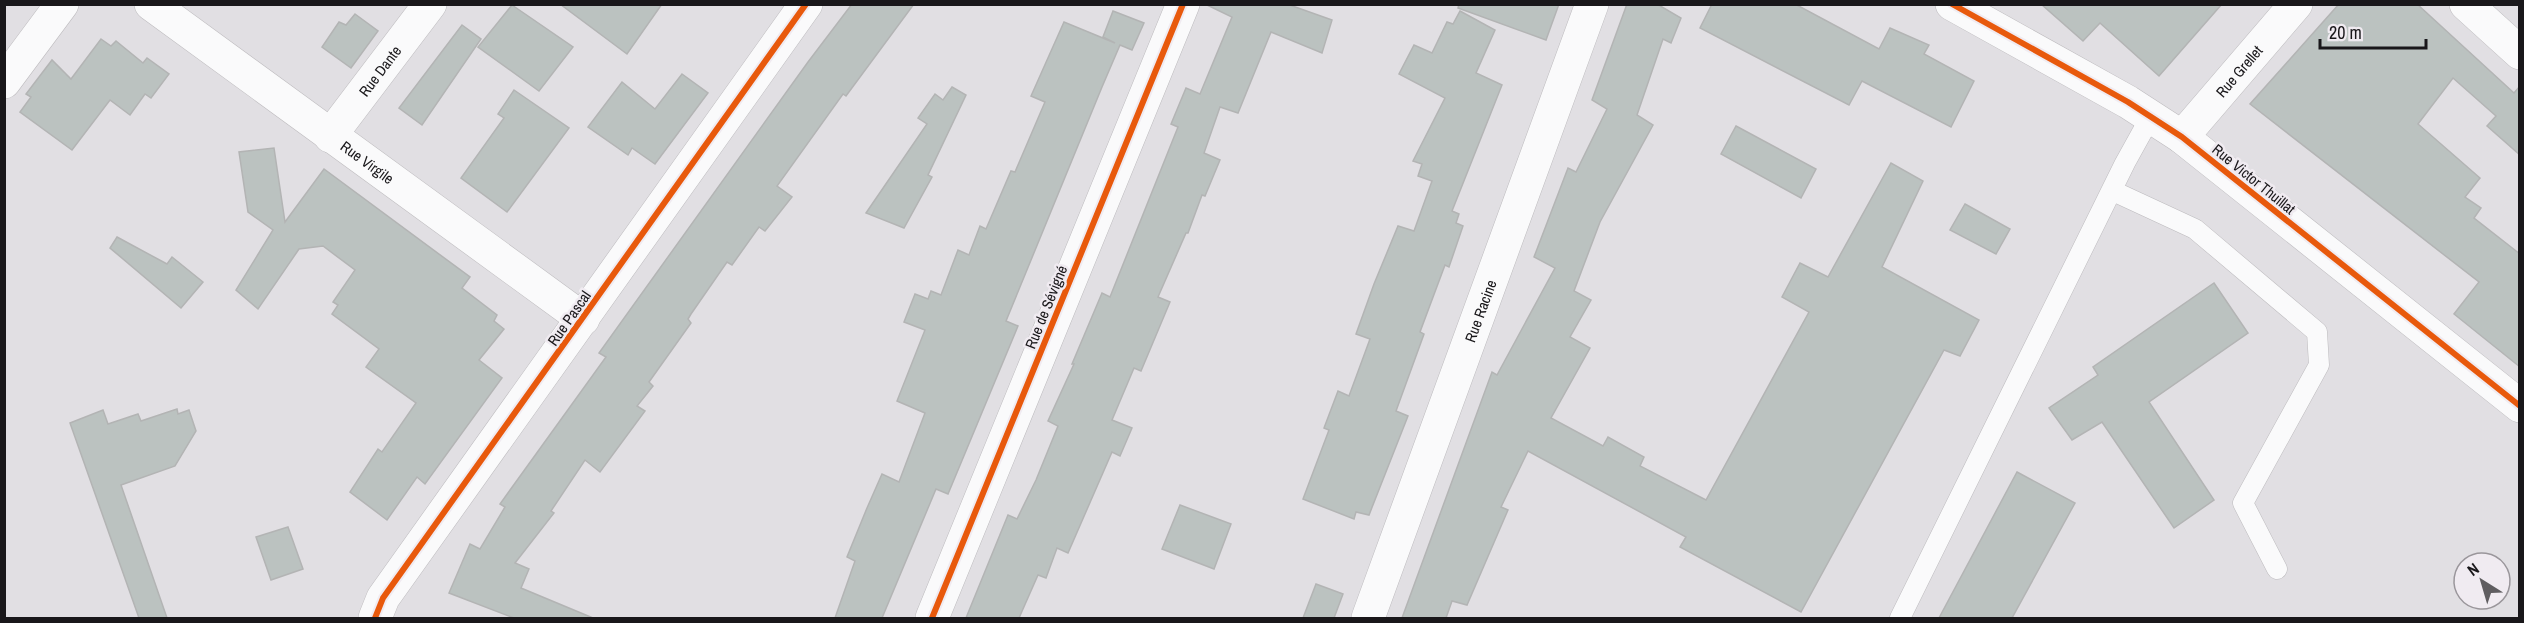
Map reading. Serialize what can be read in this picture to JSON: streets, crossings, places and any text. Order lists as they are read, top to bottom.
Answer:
{
  "streets": {
    "street": [
      "Rue Dante",
      "Rue Grellet",
      "Rue Virgile",
      "Rue Victor Thuillat",
      "Rue de Sévigné",
      "Rue Racine",
      "Rue Pascal"
    ]
  },
  "crossings": [
    ["Rue Dante", "Rue Virgile"],
    ["Rue Grellet", "Rue Victor Thuillat"],
    ["Rue Virgile", "Rue Pascal"]
  ],
  "scale_bar": "20 m",
  "north": "top left"
}
